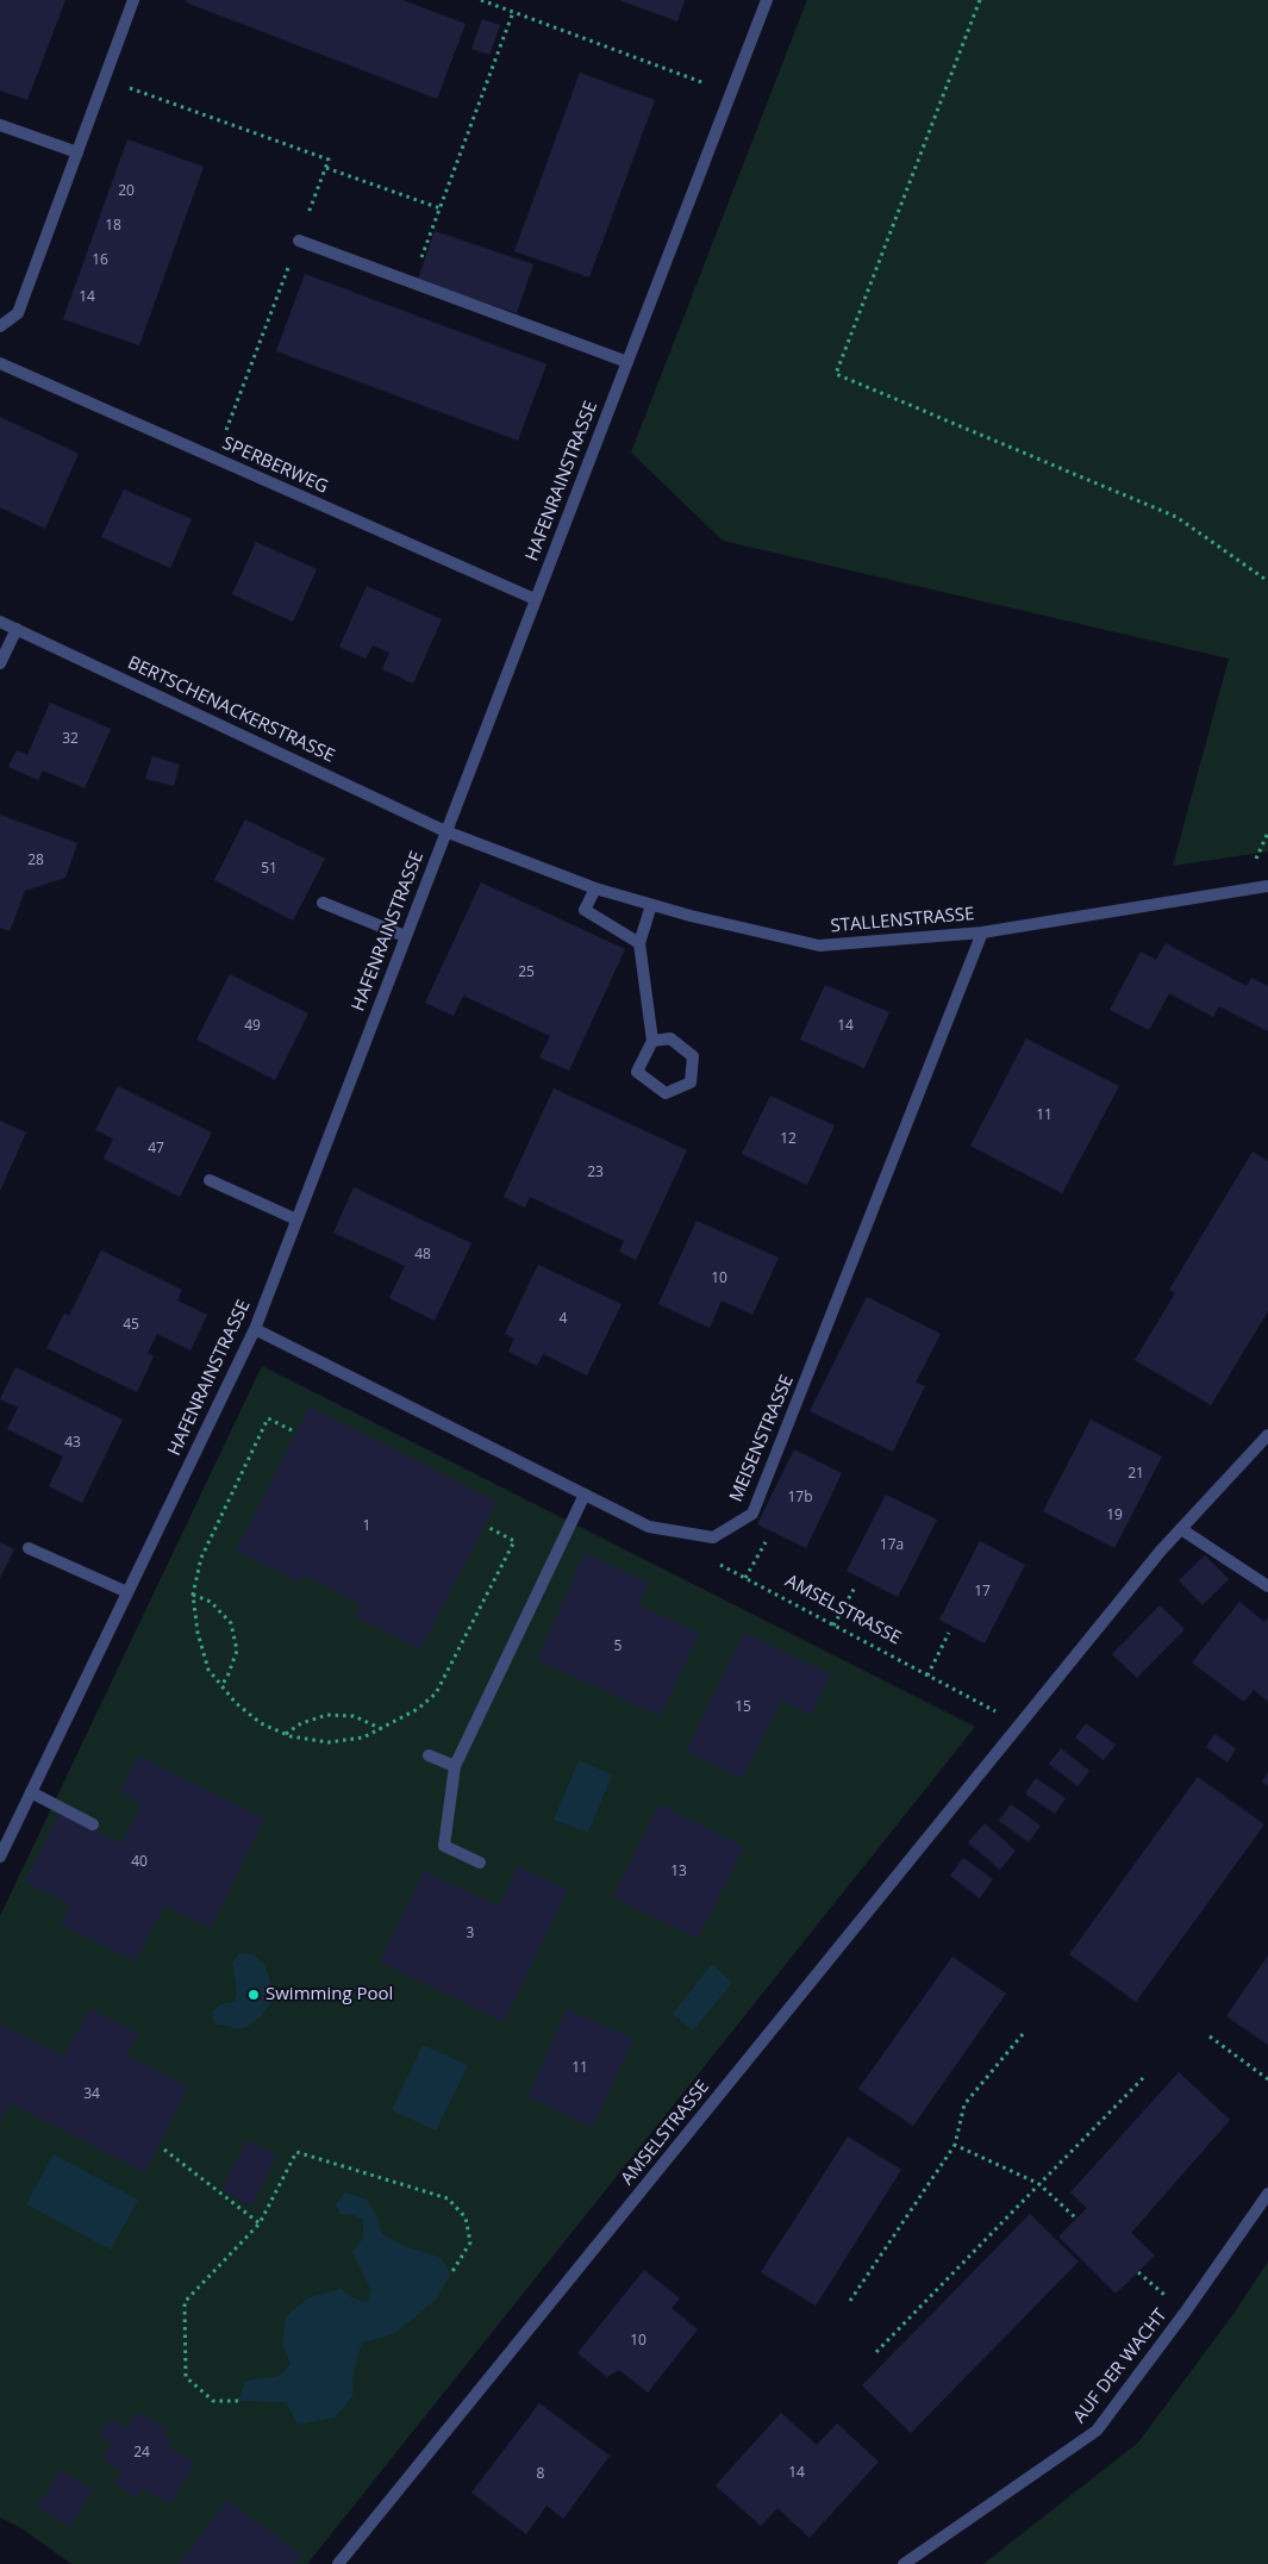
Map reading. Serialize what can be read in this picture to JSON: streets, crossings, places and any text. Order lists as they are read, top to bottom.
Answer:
{
  "streets": {
    "street": [
      "SPERBERWEG",
      "HAFENRAINSTRASSE",
      "BERTSCHENACKERSTRASSE",
      "STALLENSTRASSE",
      "MEISENSTRASSE",
      "AMSELSTRASSE",
      "AUF DER WACHT"
    ]
  },
  "crossings": [
    ["SPERBERWEG", "HAFENRAINSTRASSE"],
    ["HAFENRAINSTRASSE", "BERTSCHENACKERSTRASSE"],
    ["HAFENRAINSTRASSE", "STALLENSTRASSE"],
    ["HAFENRAINSTRASSE", "MEISENSTRASSE"],
    ["BERTSCHENACKERSTRASSE", "STALLENSTRASSE"],
    ["STALLENSTRASSE", "MEISENSTRASSE"]
  ],
  "places": ["Swimming Pool"],
  "house_numbers": [
    "20",
    "18",
    "16",
    "14",
    "32",
    "28",
    "51",
    "25",
    "49",
    "14",
    "11",
    "12",
    "47",
    "23",
    "48",
    "10",
    "4",
    "45",
    "43",
    "21",
    "17b",
    "19",
    "1",
    "17a",
    "17",
    "5",
    "15",
    "40",
    "13",
    "3",
    "11",
    "34",
    "10",
    "24",
    "14",
    "8"
  ]
}
